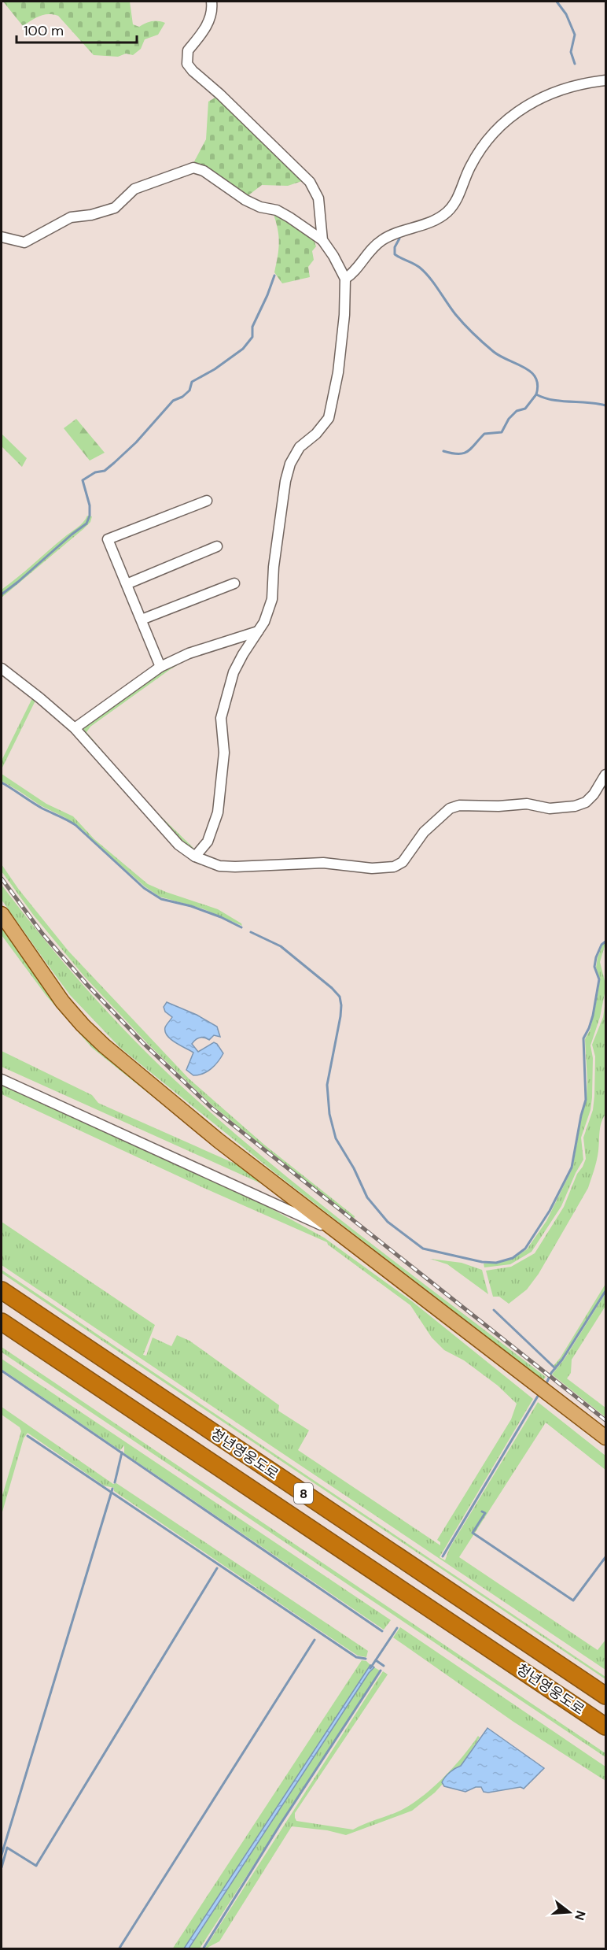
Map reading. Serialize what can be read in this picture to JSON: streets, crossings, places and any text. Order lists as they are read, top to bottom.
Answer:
{
  "streets": {
    "highway": ["청년영웅도로", "8"]
  },
  "scale_bar": "100 m",
  "north": "right"
}
